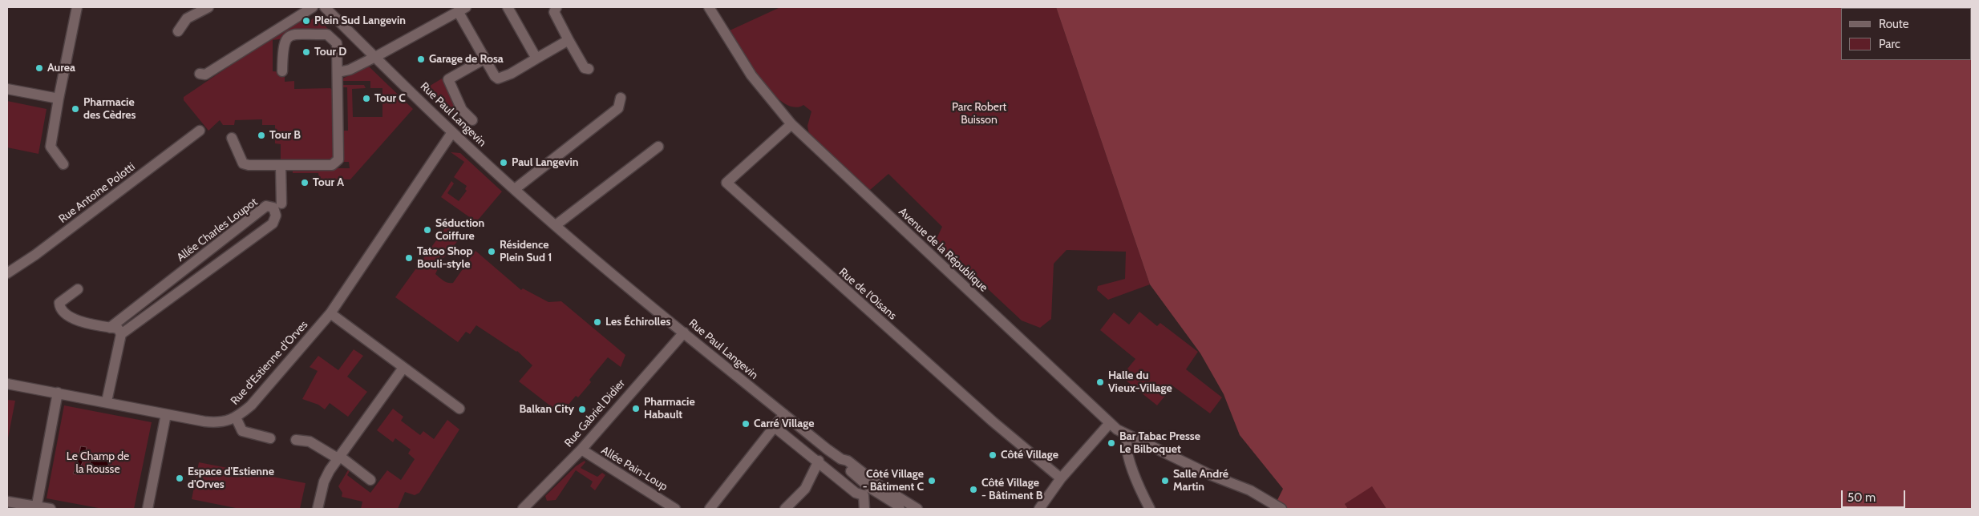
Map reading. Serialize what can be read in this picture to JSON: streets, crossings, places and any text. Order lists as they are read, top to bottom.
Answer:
{
  "streets": {
    "street": [
      "Rue Paul Langevin",
      "Rue Antoine Polotti",
      "Allée Charles Loupot",
      "Avenue de la République",
      "Rue de l'Oisans",
      "Rue d'Estienne d'Orves",
      "Rue Gabriel Didier",
      "Allée Pain-Loup"
    ]
  },
  "crossings": [
    ["Rue Paul Langevin", "Rue d'Estienne d'Orves"],
    ["Rue Paul Langevin", "Rue Gabriel Didier"],
    ["Avenue de la République", "Rue de l'Oisans"],
    ["Rue Gabriel Didier", "Allée Pain-Loup"]
  ],
  "parks": ["Parc Robert Buisson", "Le Champ de la Rousse"],
  "places": [
    "Plein Sud Langevin",
    "Tour D",
    "Garage de Rosa",
    "Aurea",
    "Tour C",
    "Pharmacie des Cèdres",
    "Tour B",
    "Paul Langevin",
    "Tour A",
    "Séduction Coiffure",
    "Résidence Plein Sud 1",
    "Tatoo Shop Bouli-style",
    "Les Échirolles",
    "Halle du Vieux-Village",
    "Pharmacie Habault",
    "Balkan City",
    "Carré Village",
    "Bar Tabac Presse Le Bilboquet",
    "Côté Village",
    "Espace d'Estienne d'Orves",
    "Côté Village - Bâtiment C",
    "Salle André Martin",
    "Côté Village - Bâtiment B"
  ],
  "legend": ["Route", "Parc"],
  "scale_bar": "50 m"
}
